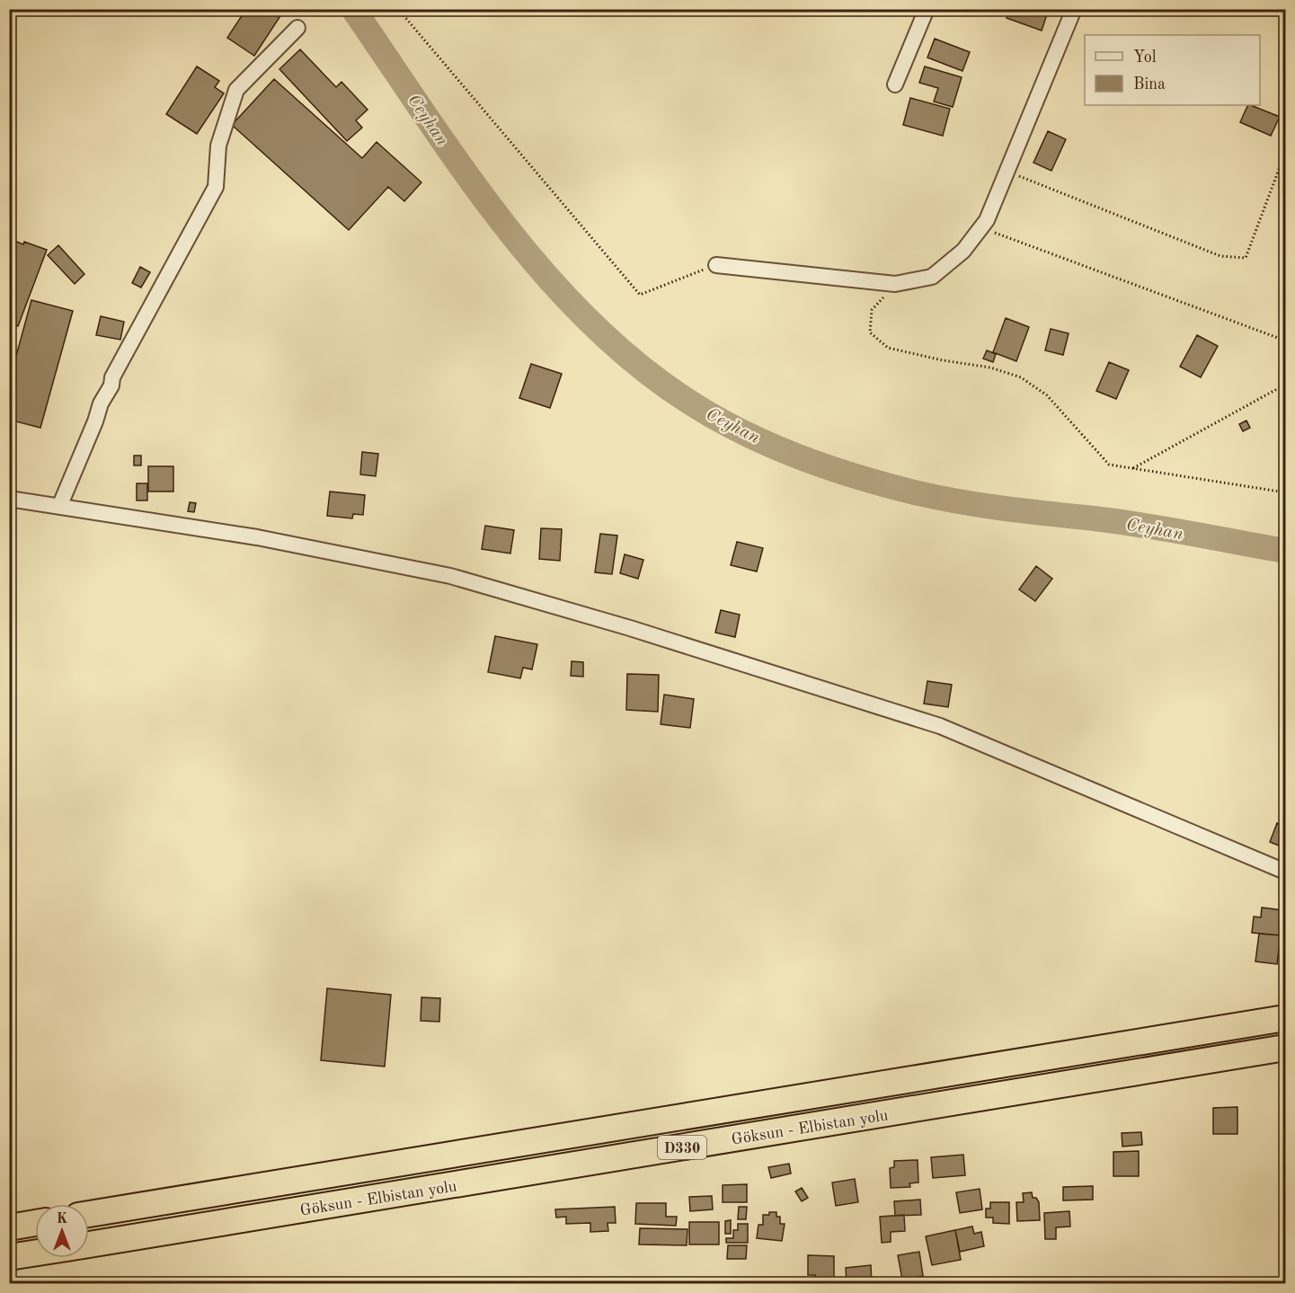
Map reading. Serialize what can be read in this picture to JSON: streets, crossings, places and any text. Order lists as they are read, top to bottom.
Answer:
{
  "streets": {
    "highway": ["Göksun - Elbistan yolu", "D330"]
  },
  "water": ["Ceyhan"],
  "legend": ["Yol", "Bina"],
  "north": "top"
}
